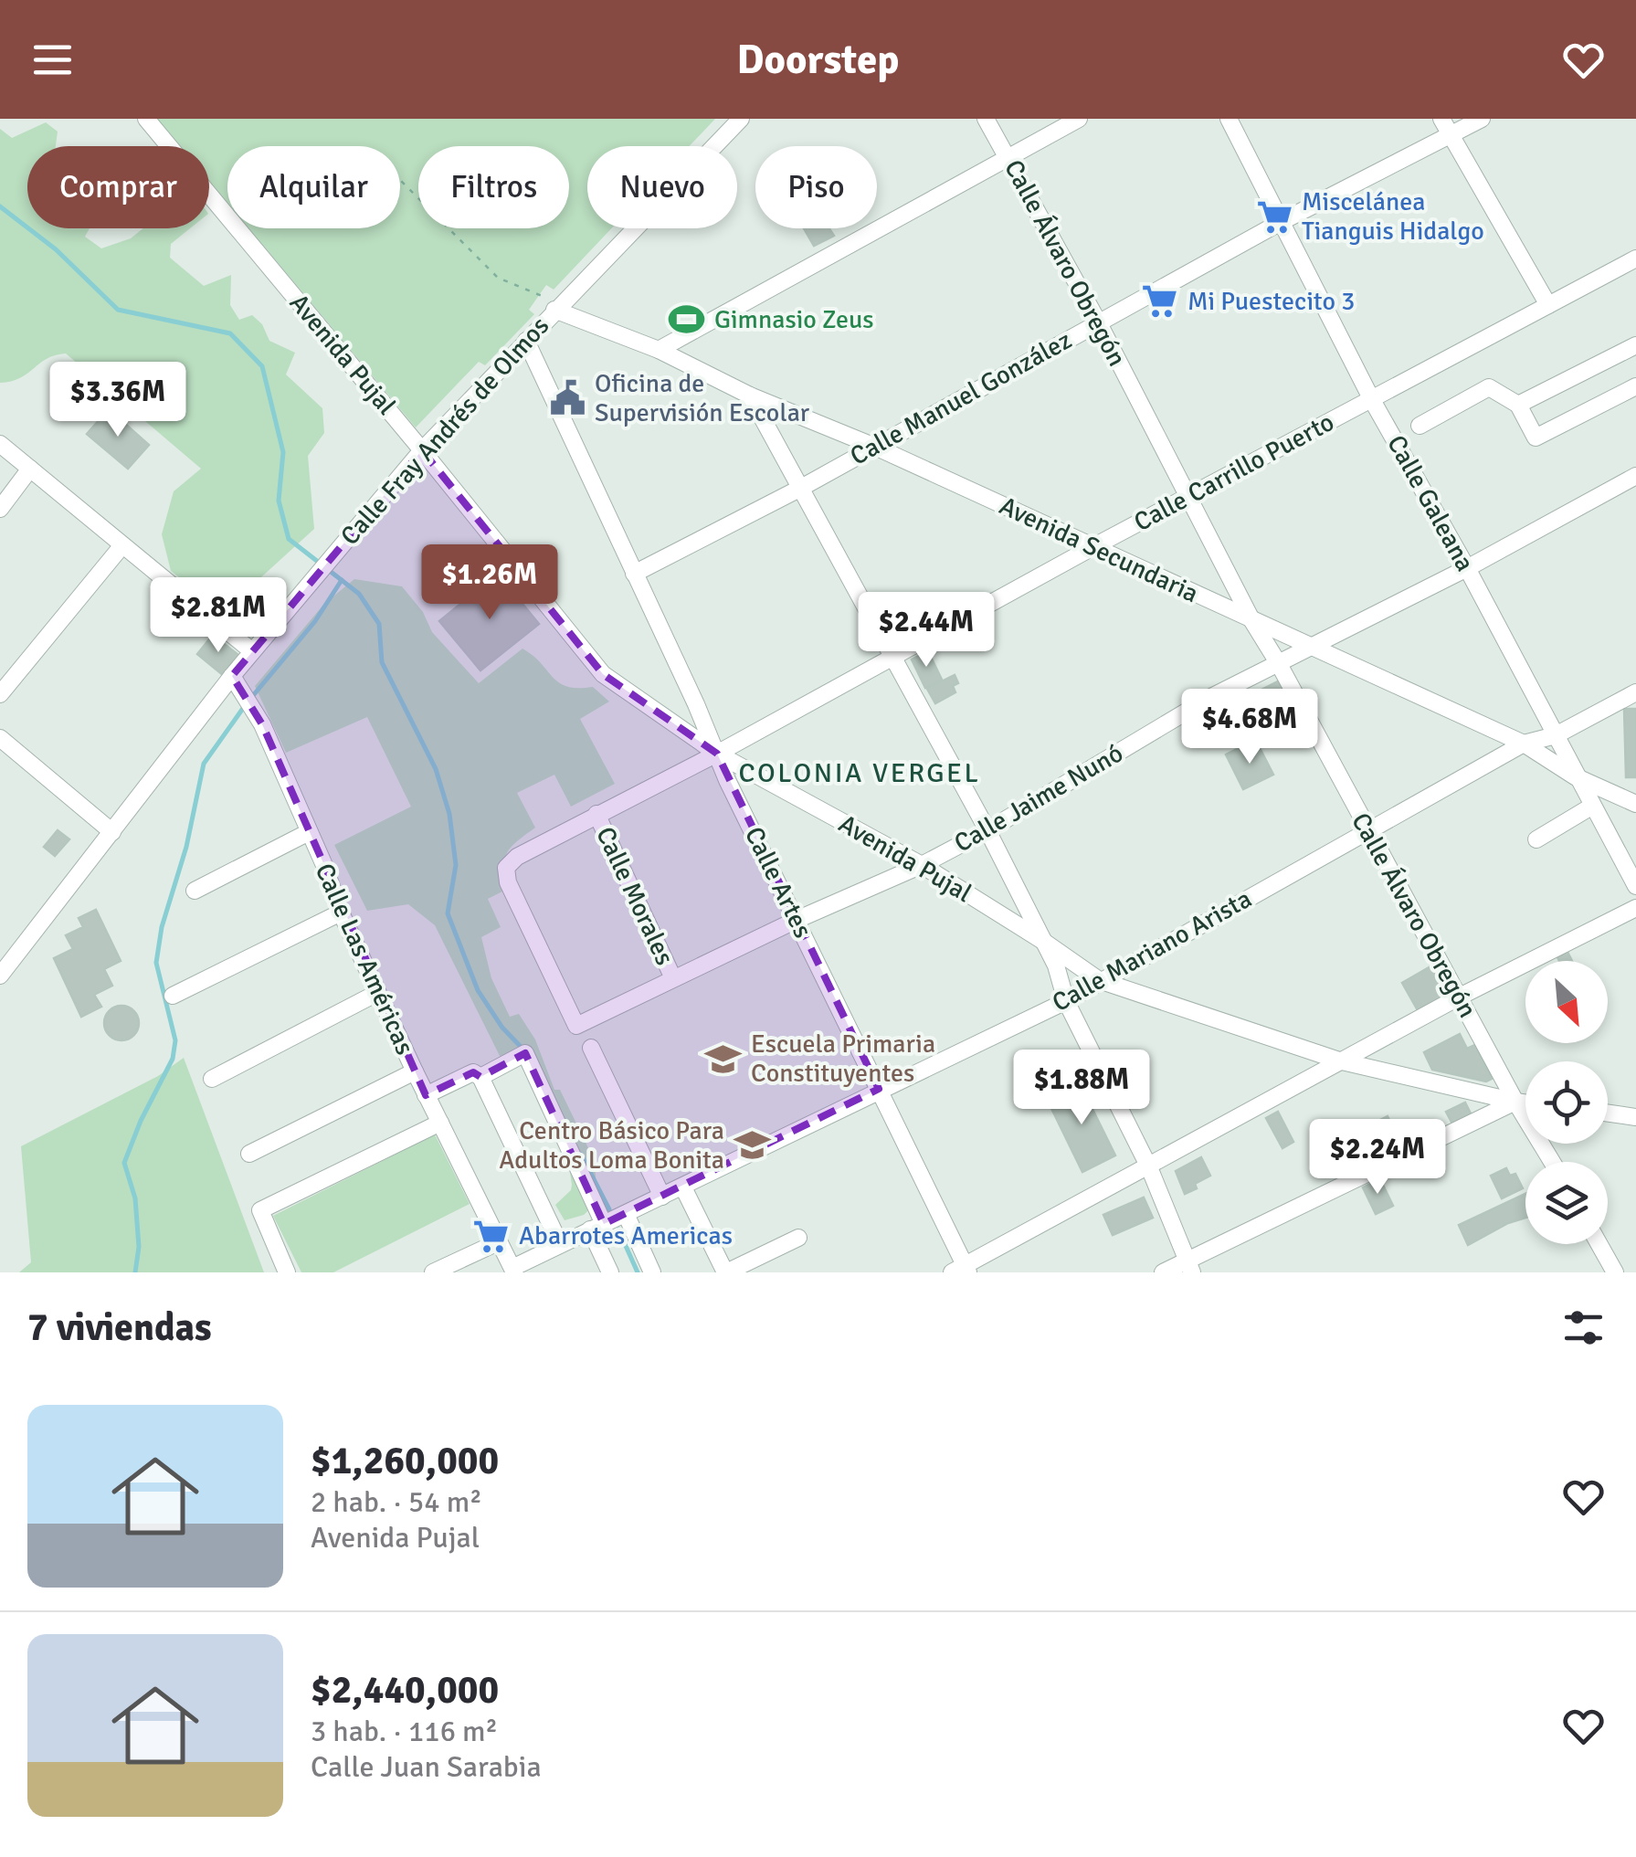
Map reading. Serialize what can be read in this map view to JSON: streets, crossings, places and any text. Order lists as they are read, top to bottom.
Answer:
{
  "streets": {
    "street": [
      "Calle Álvaro Obregón",
      "Avenida Pujal",
      "Calle Manuel González",
      "Calle Fray Andrés de Olmos",
      "Calle Carrillo Puerto",
      "Calle Galeana",
      "Avenida Secundaria",
      "Calle Jaime Nunó",
      "Calle Artes",
      "Calle Morales",
      "Calle Mariano Arista",
      "Calle Las Américas"
    ]
  },
  "crossings": [
    ["Calle Álvaro Obregón", "Avenida Pujal"],
    ["Calle Álvaro Obregón", "Calle Manuel González"],
    ["Calle Álvaro Obregón", "Calle Carrillo Puerto"],
    ["Calle Álvaro Obregón", "Avenida Secundaria"],
    ["Calle Álvaro Obregón", "Calle Jaime Nunó"],
    ["Calle Álvaro Obregón", "Calle Mariano Arista"],
    ["Avenida Pujal", "Calle Fray Andrés de Olmos"],
    ["Avenida Pujal", "Calle Carrillo Puerto"],
    ["Avenida Pujal", "Calle Jaime Nunó"],
    ["Avenida Pujal", "Calle Artes"],
    ["Avenida Pujal", "Calle Mariano Arista"],
    ["Calle Manuel González", "Calle Galeana"],
    ["Calle Manuel González", "Avenida Secundaria"],
    ["Calle Manuel González", "Calle Artes"],
    ["Calle Fray Andrés de Olmos", "Avenida Secundaria"],
    ["Calle Fray Andrés de Olmos", "Calle Artes"],
    ["Calle Fray Andrés de Olmos", "Calle Las Américas"],
    ["Calle Carrillo Puerto", "Calle Galeana"],
    ["Calle Carrillo Puerto", "Avenida Secundaria"],
    ["Calle Carrillo Puerto", "Calle Jaime Nunó"],
    ["Calle Carrillo Puerto", "Calle Artes"],
    ["Calle Carrillo Puerto", "Calle Morales"],
    ["Calle Galeana", "Avenida Secundaria"],
    ["Calle Galeana", "Calle Jaime Nunó"],
    ["Calle Galeana", "Calle Mariano Arista"],
    ["Avenida Secundaria", "Calle Jaime Nunó"],
    ["Avenida Secundaria", "Calle Mariano Arista"],
    ["Calle Jaime Nunó", "Calle Artes"],
    ["Calle Jaime Nunó", "Calle Morales"],
    ["Calle Artes", "Calle Mariano Arista"],
    ["Calle Mariano Arista", "Calle Las Américas"]
  ],
  "districts": ["COLONIA VERGEL"],
  "places": {
    "supermarket": ["Miscelánea Tianguis Hidalgo", "Mi Puestecito 3", "Abarrotes Americas"],
    "sports": ["Gimnasio Zeus"],
    "public building": ["Oficina de Supervisión Escolar"],
    "school or university": ["Escuela Primaria Constituyentes", "Centro Básico Para Adultos Loma Bonita"]
  },
  "north": "bottom right",
  "page": {
    "header": "Doorstep",
    "chip": [
      "Comprar",
      "Alquilar",
      "Filtros",
      "Nuevo",
      "Piso"
    ],
    "price": [
      "$3.36M",
      "$1.26M",
      "$2.81M",
      "$2.44M",
      "$4.68M",
      "$1.88M",
      "$2.24M"
    ],
    "heading": "7 viviendas",
    "list": [
      {
        "name": "$1,260,000",
        "note": "2 hab. · 54 m² · Avenida Pujal"
      },
      {
        "name": "$2,440,000",
        "note": "3 hab. · 116 m² · Calle Juan Sarabia"
      }
    ]
  }
}
